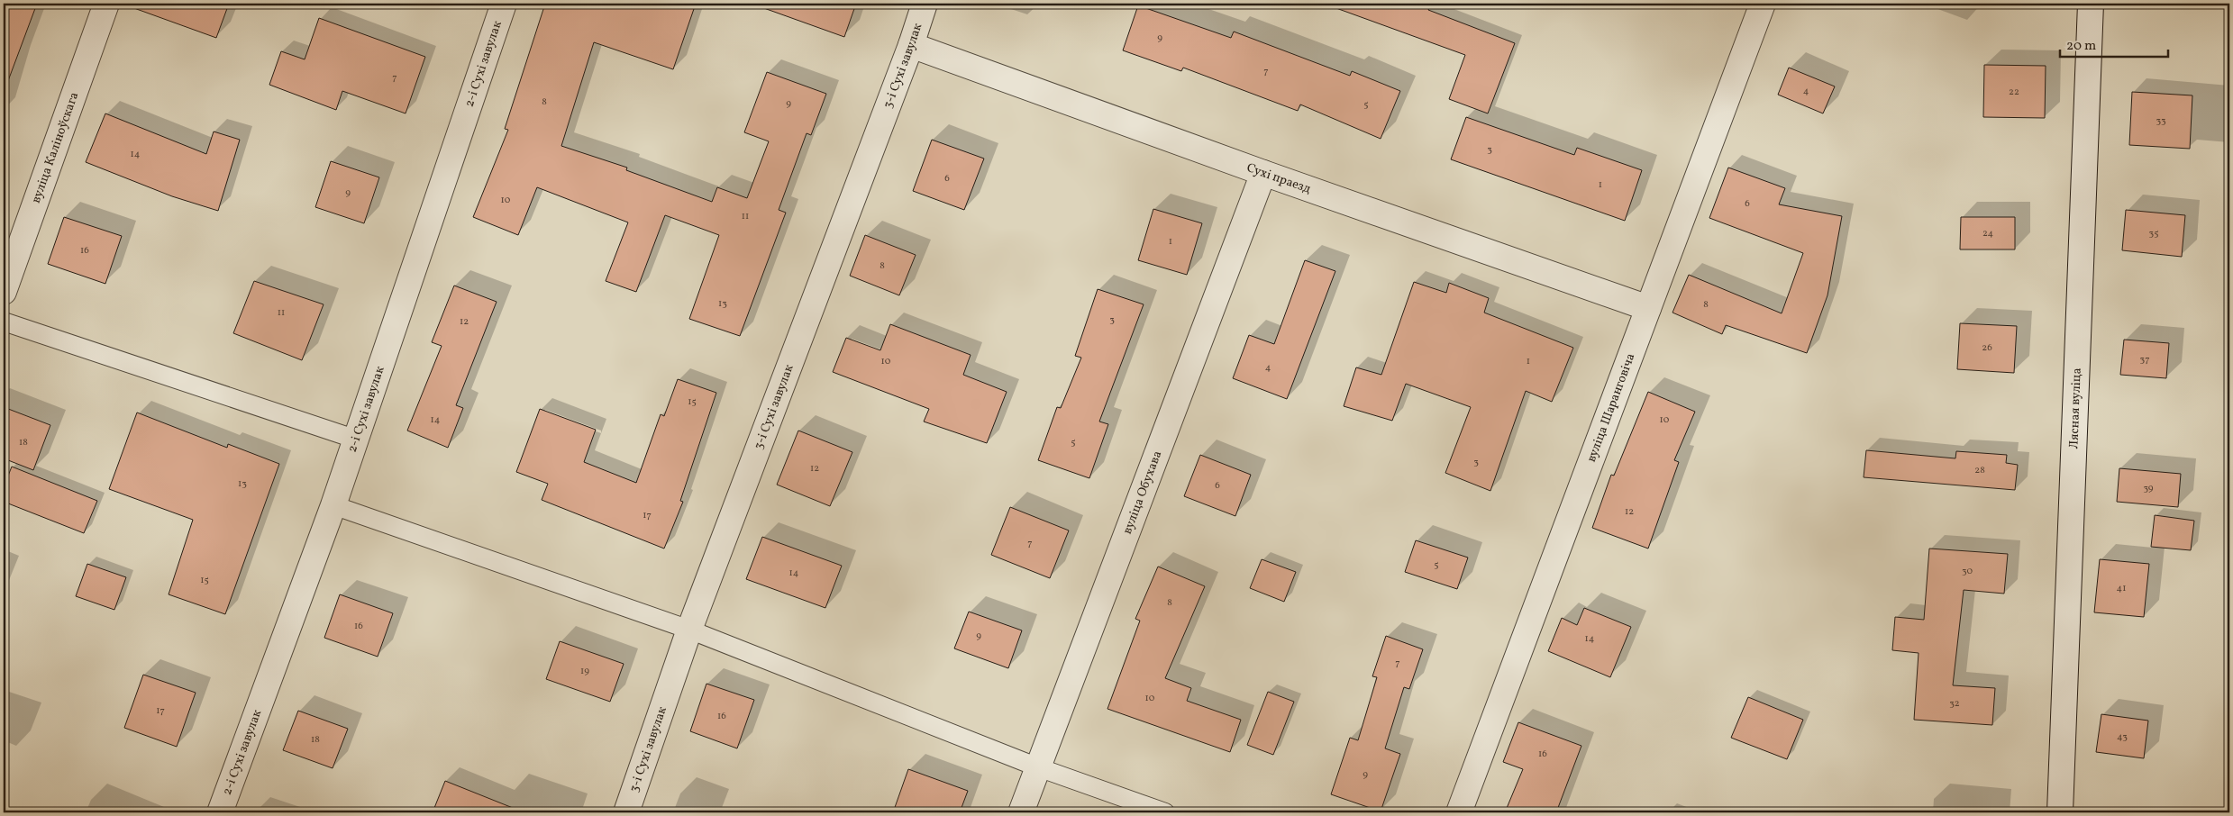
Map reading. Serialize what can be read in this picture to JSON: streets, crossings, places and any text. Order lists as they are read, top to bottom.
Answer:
{
  "streets": {
    "street": [
      "2-і Сухі завулак",
      "3-і Сухі завулак",
      "вуліца Каліноўскага",
      "Сухі праезд",
      "вуліца Шаранговіча",
      "Лясная вуліца",
      "вуліца Обухава"
    ]
  },
  "crossings": [
    ["3-і Сухі завулак", "Сухі праезд"],
    ["Сухі праезд", "вуліца Шаранговіча"],
    ["Сухі праезд", "вуліца Обухава"]
  ],
  "house_numbers": [
    "9",
    "7",
    "7",
    "4",
    "22",
    "8",
    "9",
    "5",
    "33",
    "3",
    "14",
    "6",
    "1",
    "9",
    "10",
    "6",
    "11",
    "24",
    "35",
    "1",
    "16",
    "8",
    "13",
    "8",
    "11",
    "3",
    "12",
    "26",
    "37",
    "10",
    "1",
    "4",
    "15",
    "14",
    "10",
    "18",
    "5",
    "3",
    "12",
    "28",
    "13",
    "6",
    "39",
    "12",
    "17",
    "7",
    "5",
    "30",
    "14",
    "15",
    "41",
    "8",
    "16",
    "9",
    "14",
    "7",
    "19",
    "10",
    "32",
    "17",
    "16",
    "43",
    "18",
    "16",
    "9"
  ],
  "scale_bar": "20 m"
}
